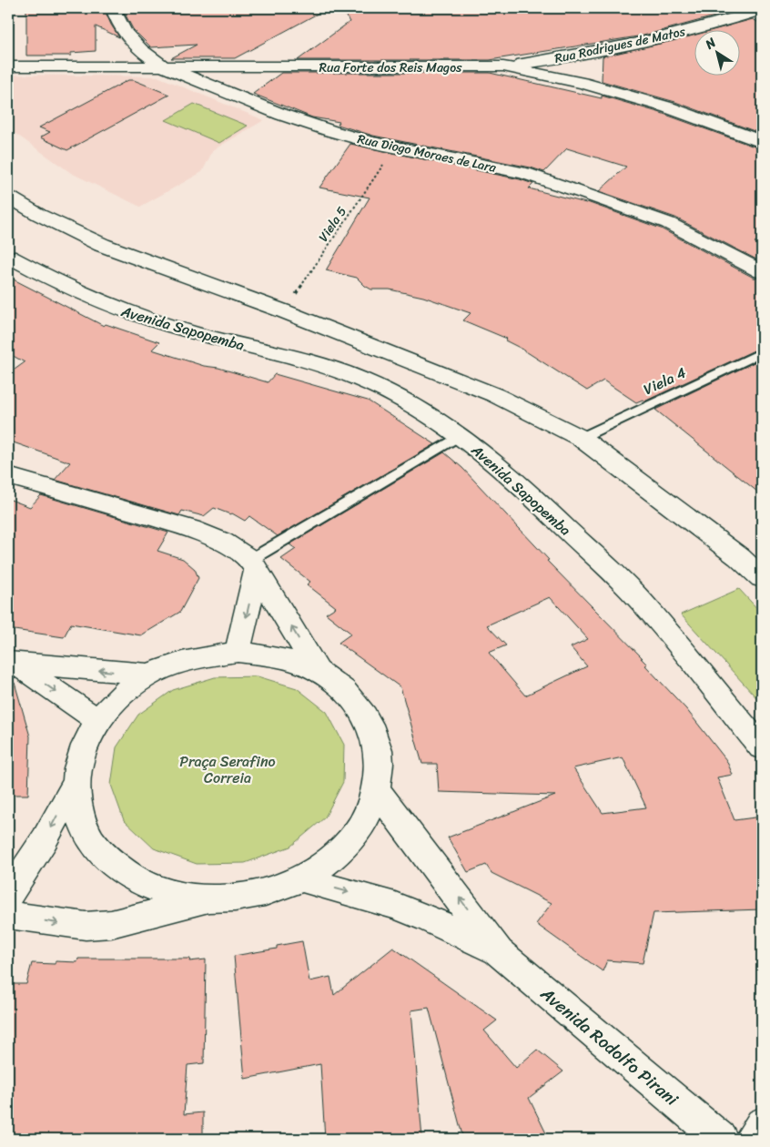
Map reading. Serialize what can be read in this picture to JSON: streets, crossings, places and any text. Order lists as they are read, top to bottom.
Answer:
{
  "streets": {
    "street": [
      "Rua Rodrigues de Matos",
      "Rua Forte dos Reis Magos",
      "Rua Diogo Moraes de Lara",
      "Avenida Sapopemba",
      "Avenida Rodolfo Pirani"
    ],
    "lane": ["Viela 4"],
    "path": ["Viela 5"]
  },
  "crossings": [
    ["Rua Rodrigues de Matos", "Rua Forte dos Reis Magos"],
    ["Rua Forte dos Reis Magos", "Rua Diogo Moraes de Lara"],
    ["Rua Diogo Moraes de Lara", "Viela 5"]
  ],
  "parks": ["Praça Serafino Correia"],
  "north": "top left"
}
